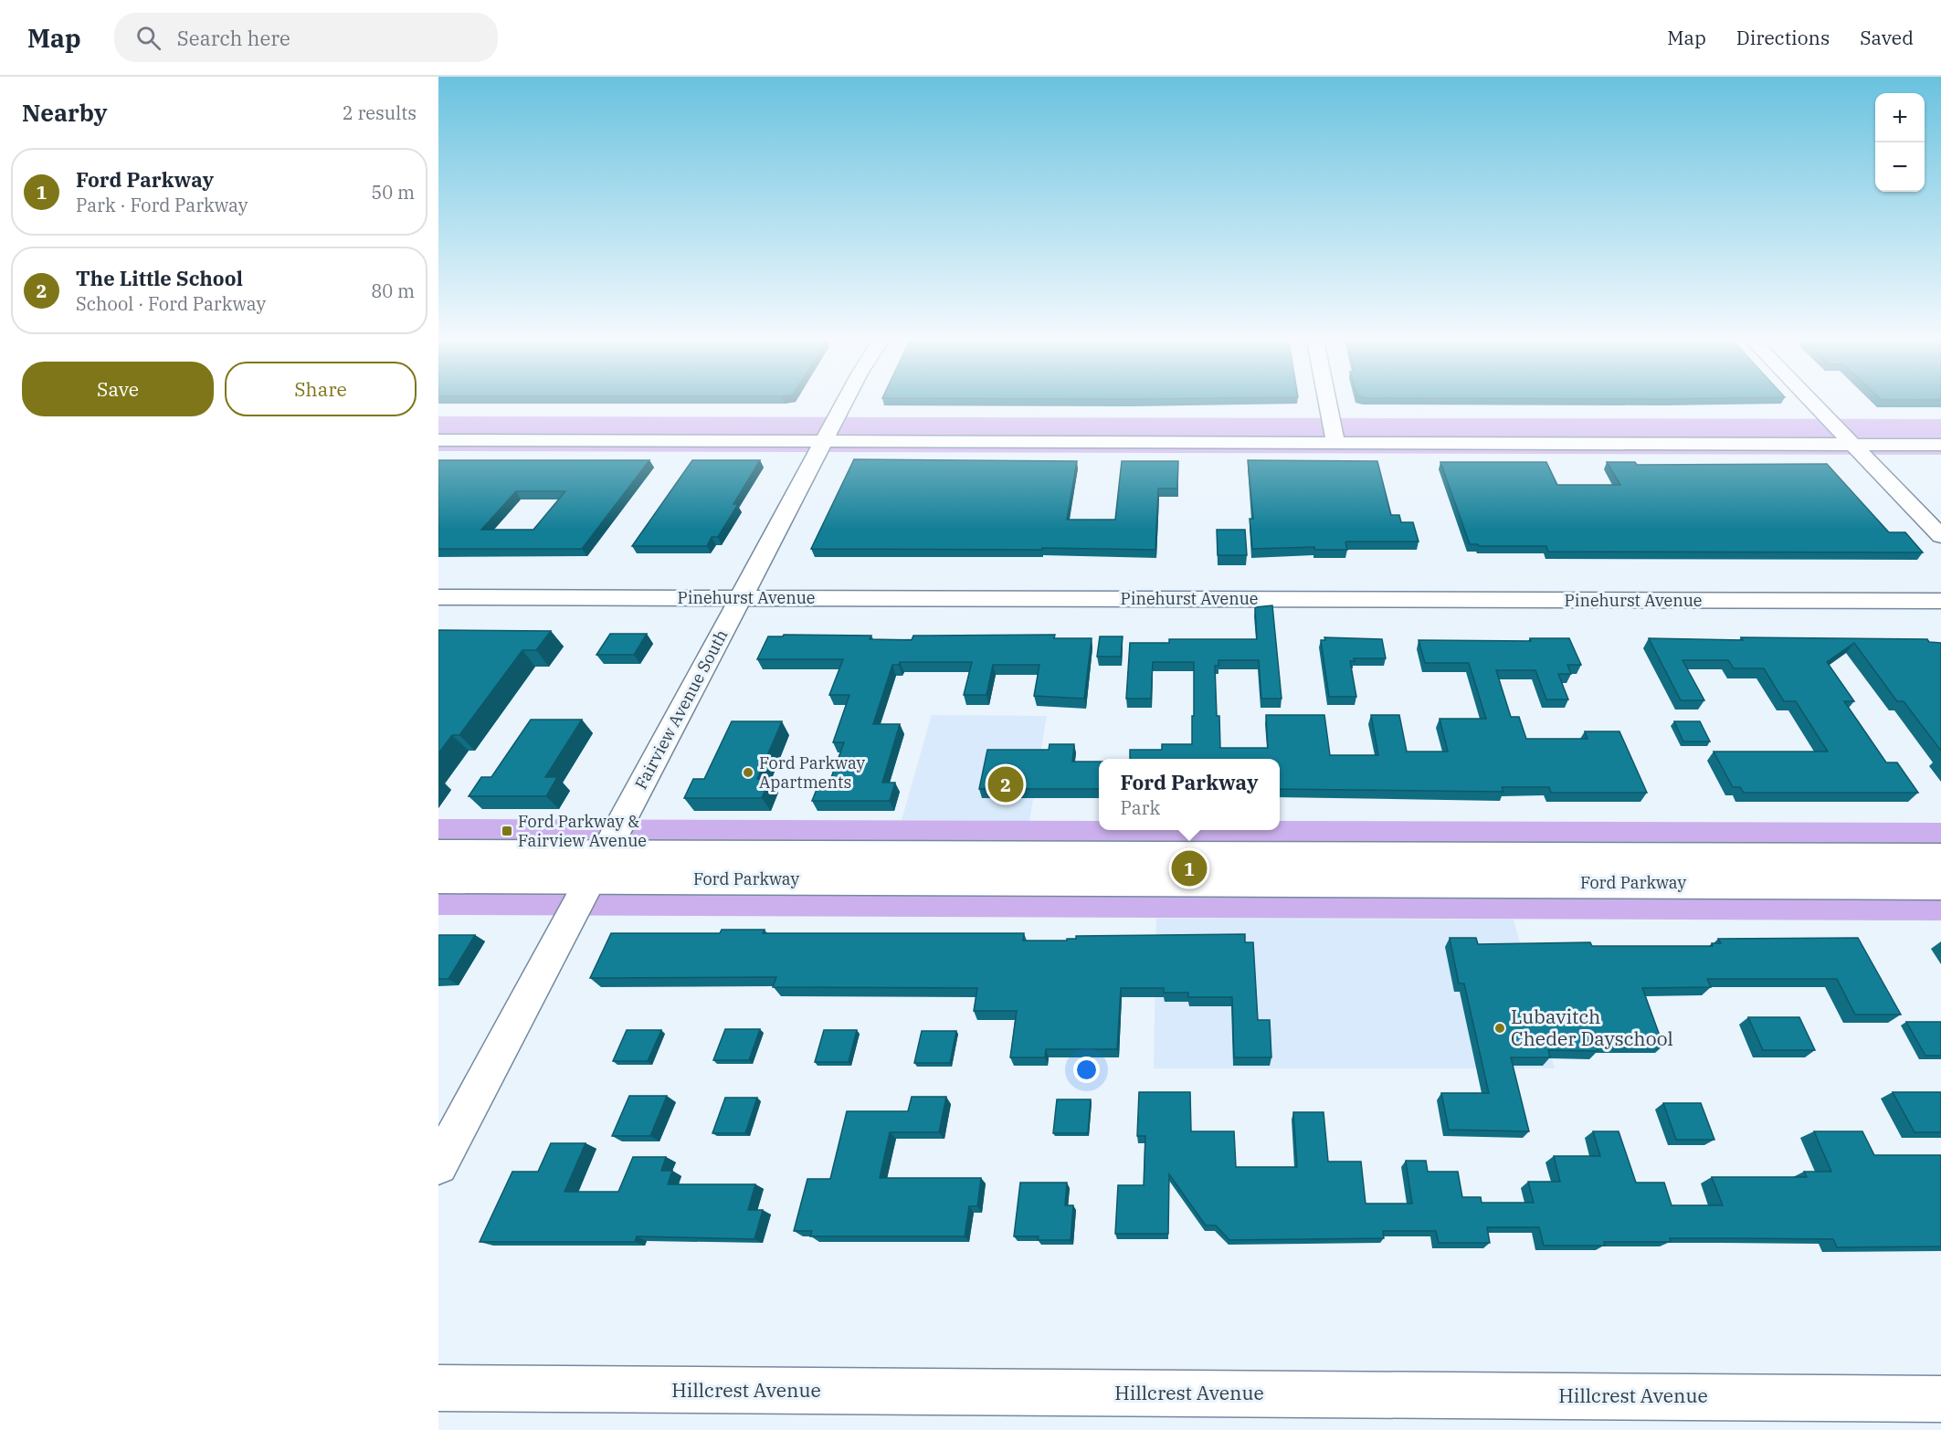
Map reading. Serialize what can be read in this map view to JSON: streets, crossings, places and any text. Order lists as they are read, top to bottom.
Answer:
{
  "streets": {
    "main road": ["Ford Parkway"],
    "street": ["Pinehurst Avenue", "Fairview Avenue South", "Hillcrest Avenue"]
  },
  "crossings": [
    ["Pinehurst Avenue", "Fairview Avenue South"],
    ["Fairview Avenue South", "Ford Parkway"]
  ],
  "places": {
    "other": ["Ford Parkway Apartments", "Lubavitch Cheder Dayschool"],
    "transit": ["Ford Parkway & Fairview Avenue"]
  },
  "page": {
    "header": "Map",
    "search": "Search here",
    "nav": ["Map", "Directions", "Saved"],
    "heading": ["Nearby", "2 results"],
    "map_buttons": ["+", "−"],
    "list": [
      {
        "mark": "1",
        "name": "Ford Parkway",
        "note": "Park · Ford Parkway",
        "value": "50 m"
      },
      {
        "mark": "2",
        "name": "The Little School",
        "note": "School · Ford Parkway",
        "value": "80 m"
      }
    ],
    "buttons": ["Save", "Share"],
    "popup": ["Ford Parkway", "Park"],
    "pins": ["2", "1"]
  }
}
